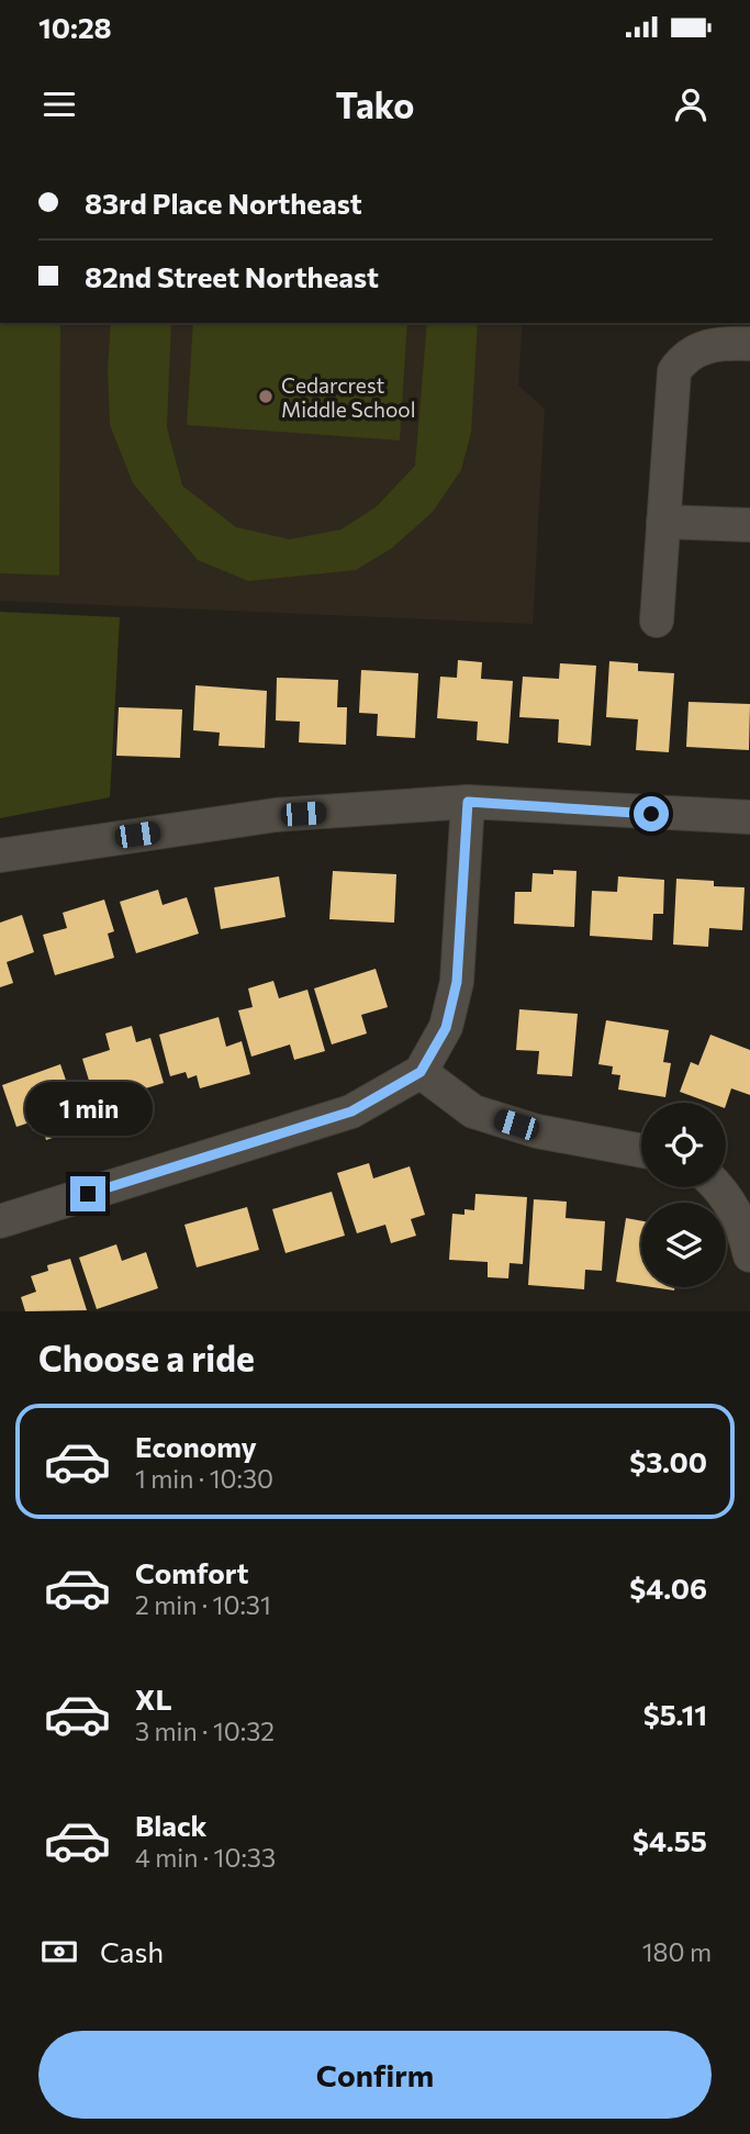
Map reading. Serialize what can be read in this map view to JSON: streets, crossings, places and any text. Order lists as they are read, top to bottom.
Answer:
{
  "places": ["Cedarcrest Middle School"],
  "page": {
    "status": "10:28",
    "header": "Tako",
    "banner": ["83rd Place Northeast", "82nd Street Northeast"],
    "bubble": "1 min",
    "heading": "Choose a ride",
    "list": [
      {
        "name": "Economy",
        "note": "1 min · 10:30",
        "value": "$3.00"
      },
      {
        "name": "Comfort",
        "note": "2 min · 10:31",
        "value": "$4.06"
      },
      {
        "name": "XL",
        "note": "3 min · 10:32",
        "value": "$5.11"
      },
      {
        "name": "Black",
        "note": "4 min · 10:33",
        "value": "$4.55"
      }
    ],
    "pay": ["Cash", "180 m"],
    "buttons": "Confirm"
  }
}
